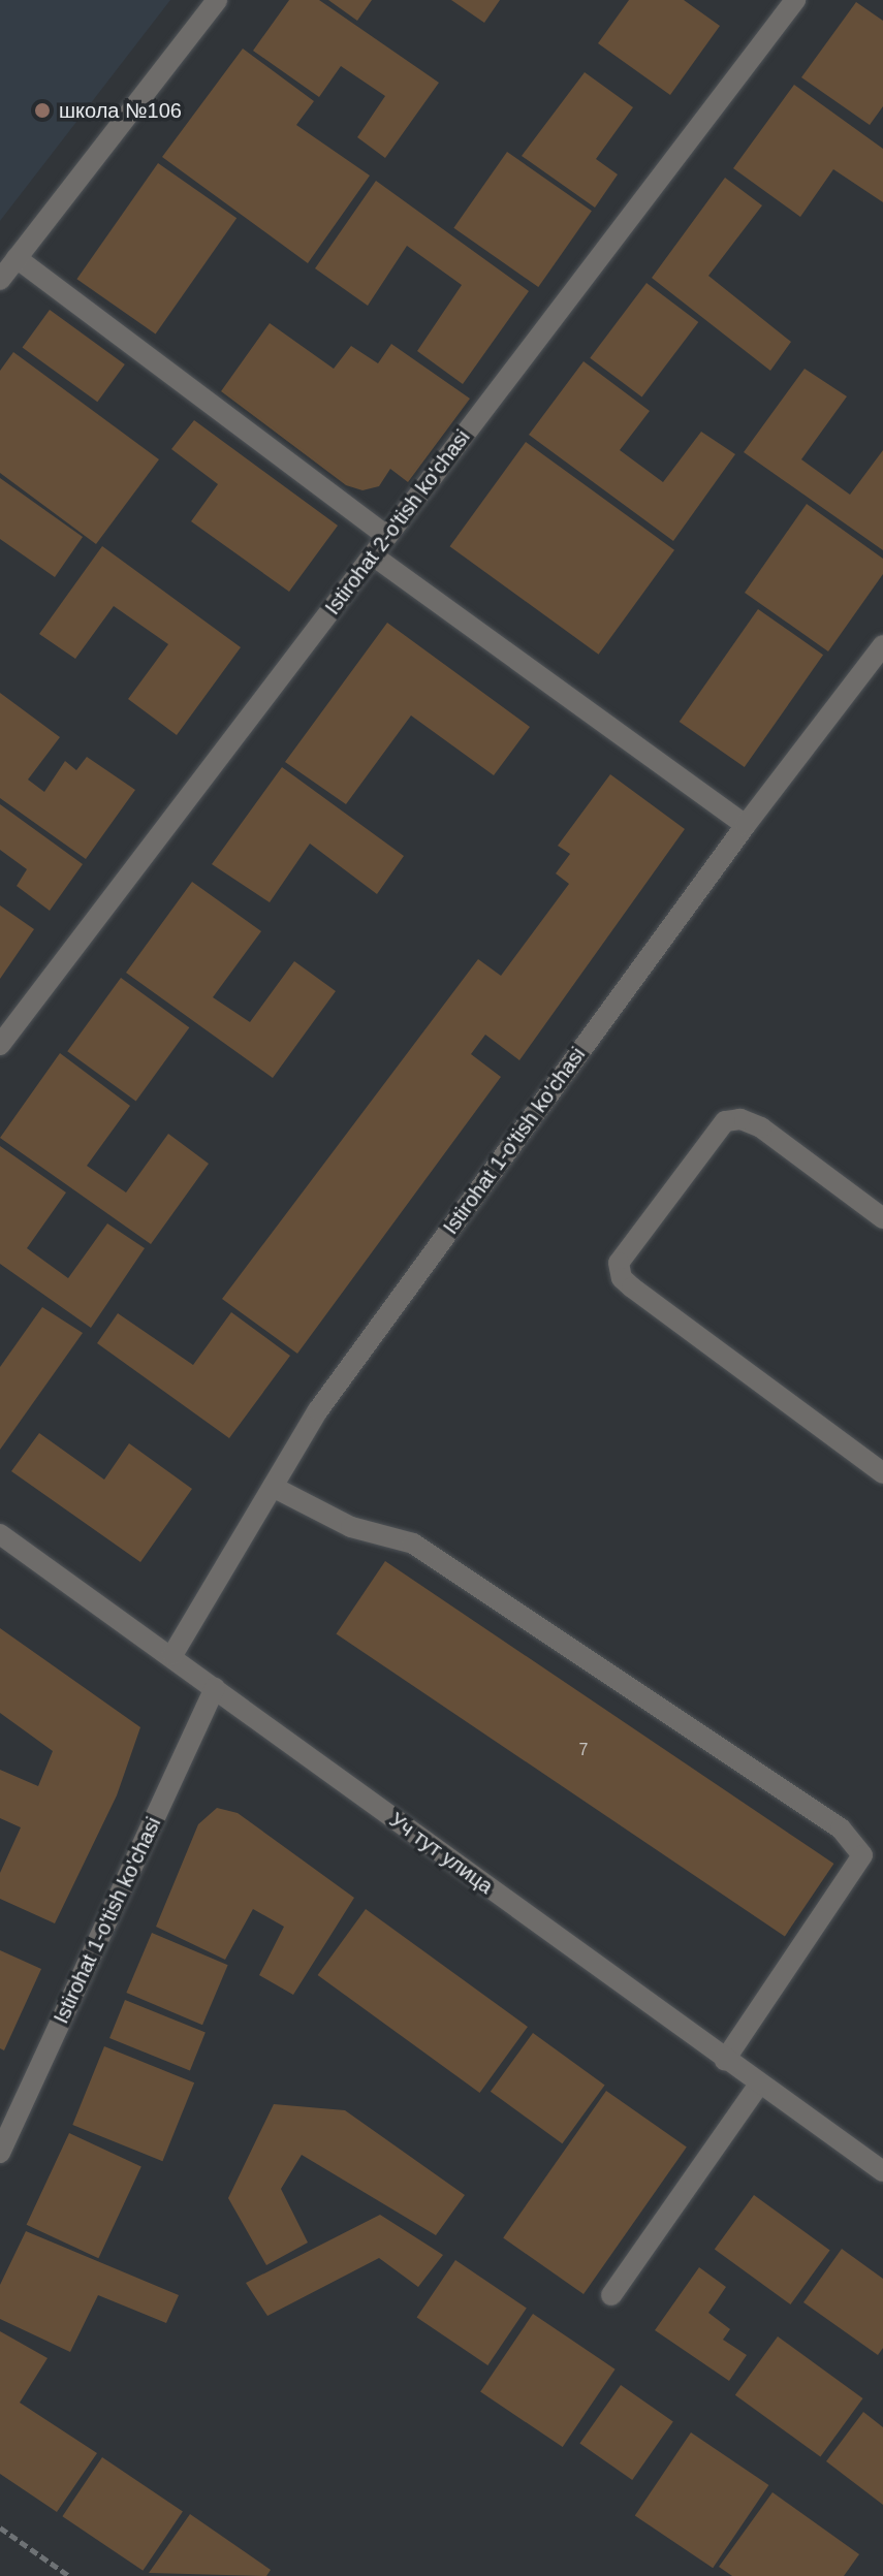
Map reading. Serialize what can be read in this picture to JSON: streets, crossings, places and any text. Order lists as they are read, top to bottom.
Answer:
{
  "streets": {
    "street": ["Istirohat 2-o'tish ko'chasi", "Istirohat 1-o'tish ko'chasi", "Уч тут улица"]
  },
  "crossings": [
    ["Istirohat 1-o'tish ko'chasi", "Уч тут улица"]
  ],
  "places": ["школа №106"],
  "house_numbers": ["7"]
}
